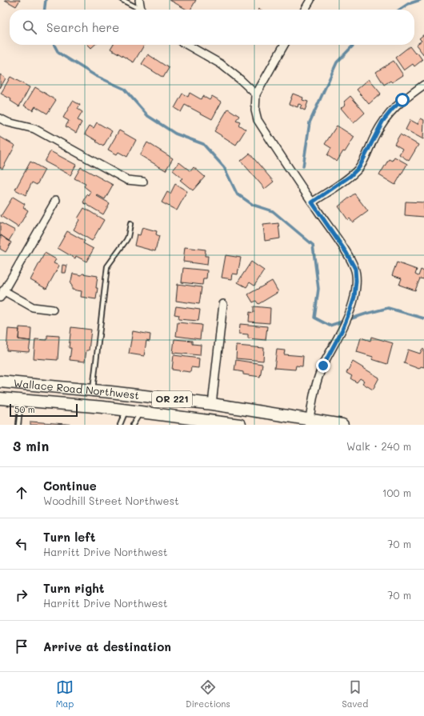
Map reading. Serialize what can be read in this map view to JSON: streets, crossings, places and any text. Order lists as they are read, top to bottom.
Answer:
{
  "streets": {
    "main road": ["Wallace Road Northwest", "OR 221"]
  },
  "scale_bar": "50 m",
  "page": {
    "search": "Search here",
    "scale": "50 m",
    "heading": ["3 min", "Walk · 240 m"],
    "list": [
      ["Continue", "Woodhill Street Northwest", "100 m"],
      ["Turn left", "Harritt Drive Northwest", "70 m"],
      ["Turn right", "Harritt Drive Northwest", "70 m"],
      "Arrive at destination"
    ],
    "nav": ["Map", "Directions", "Saved"]
  }
}
